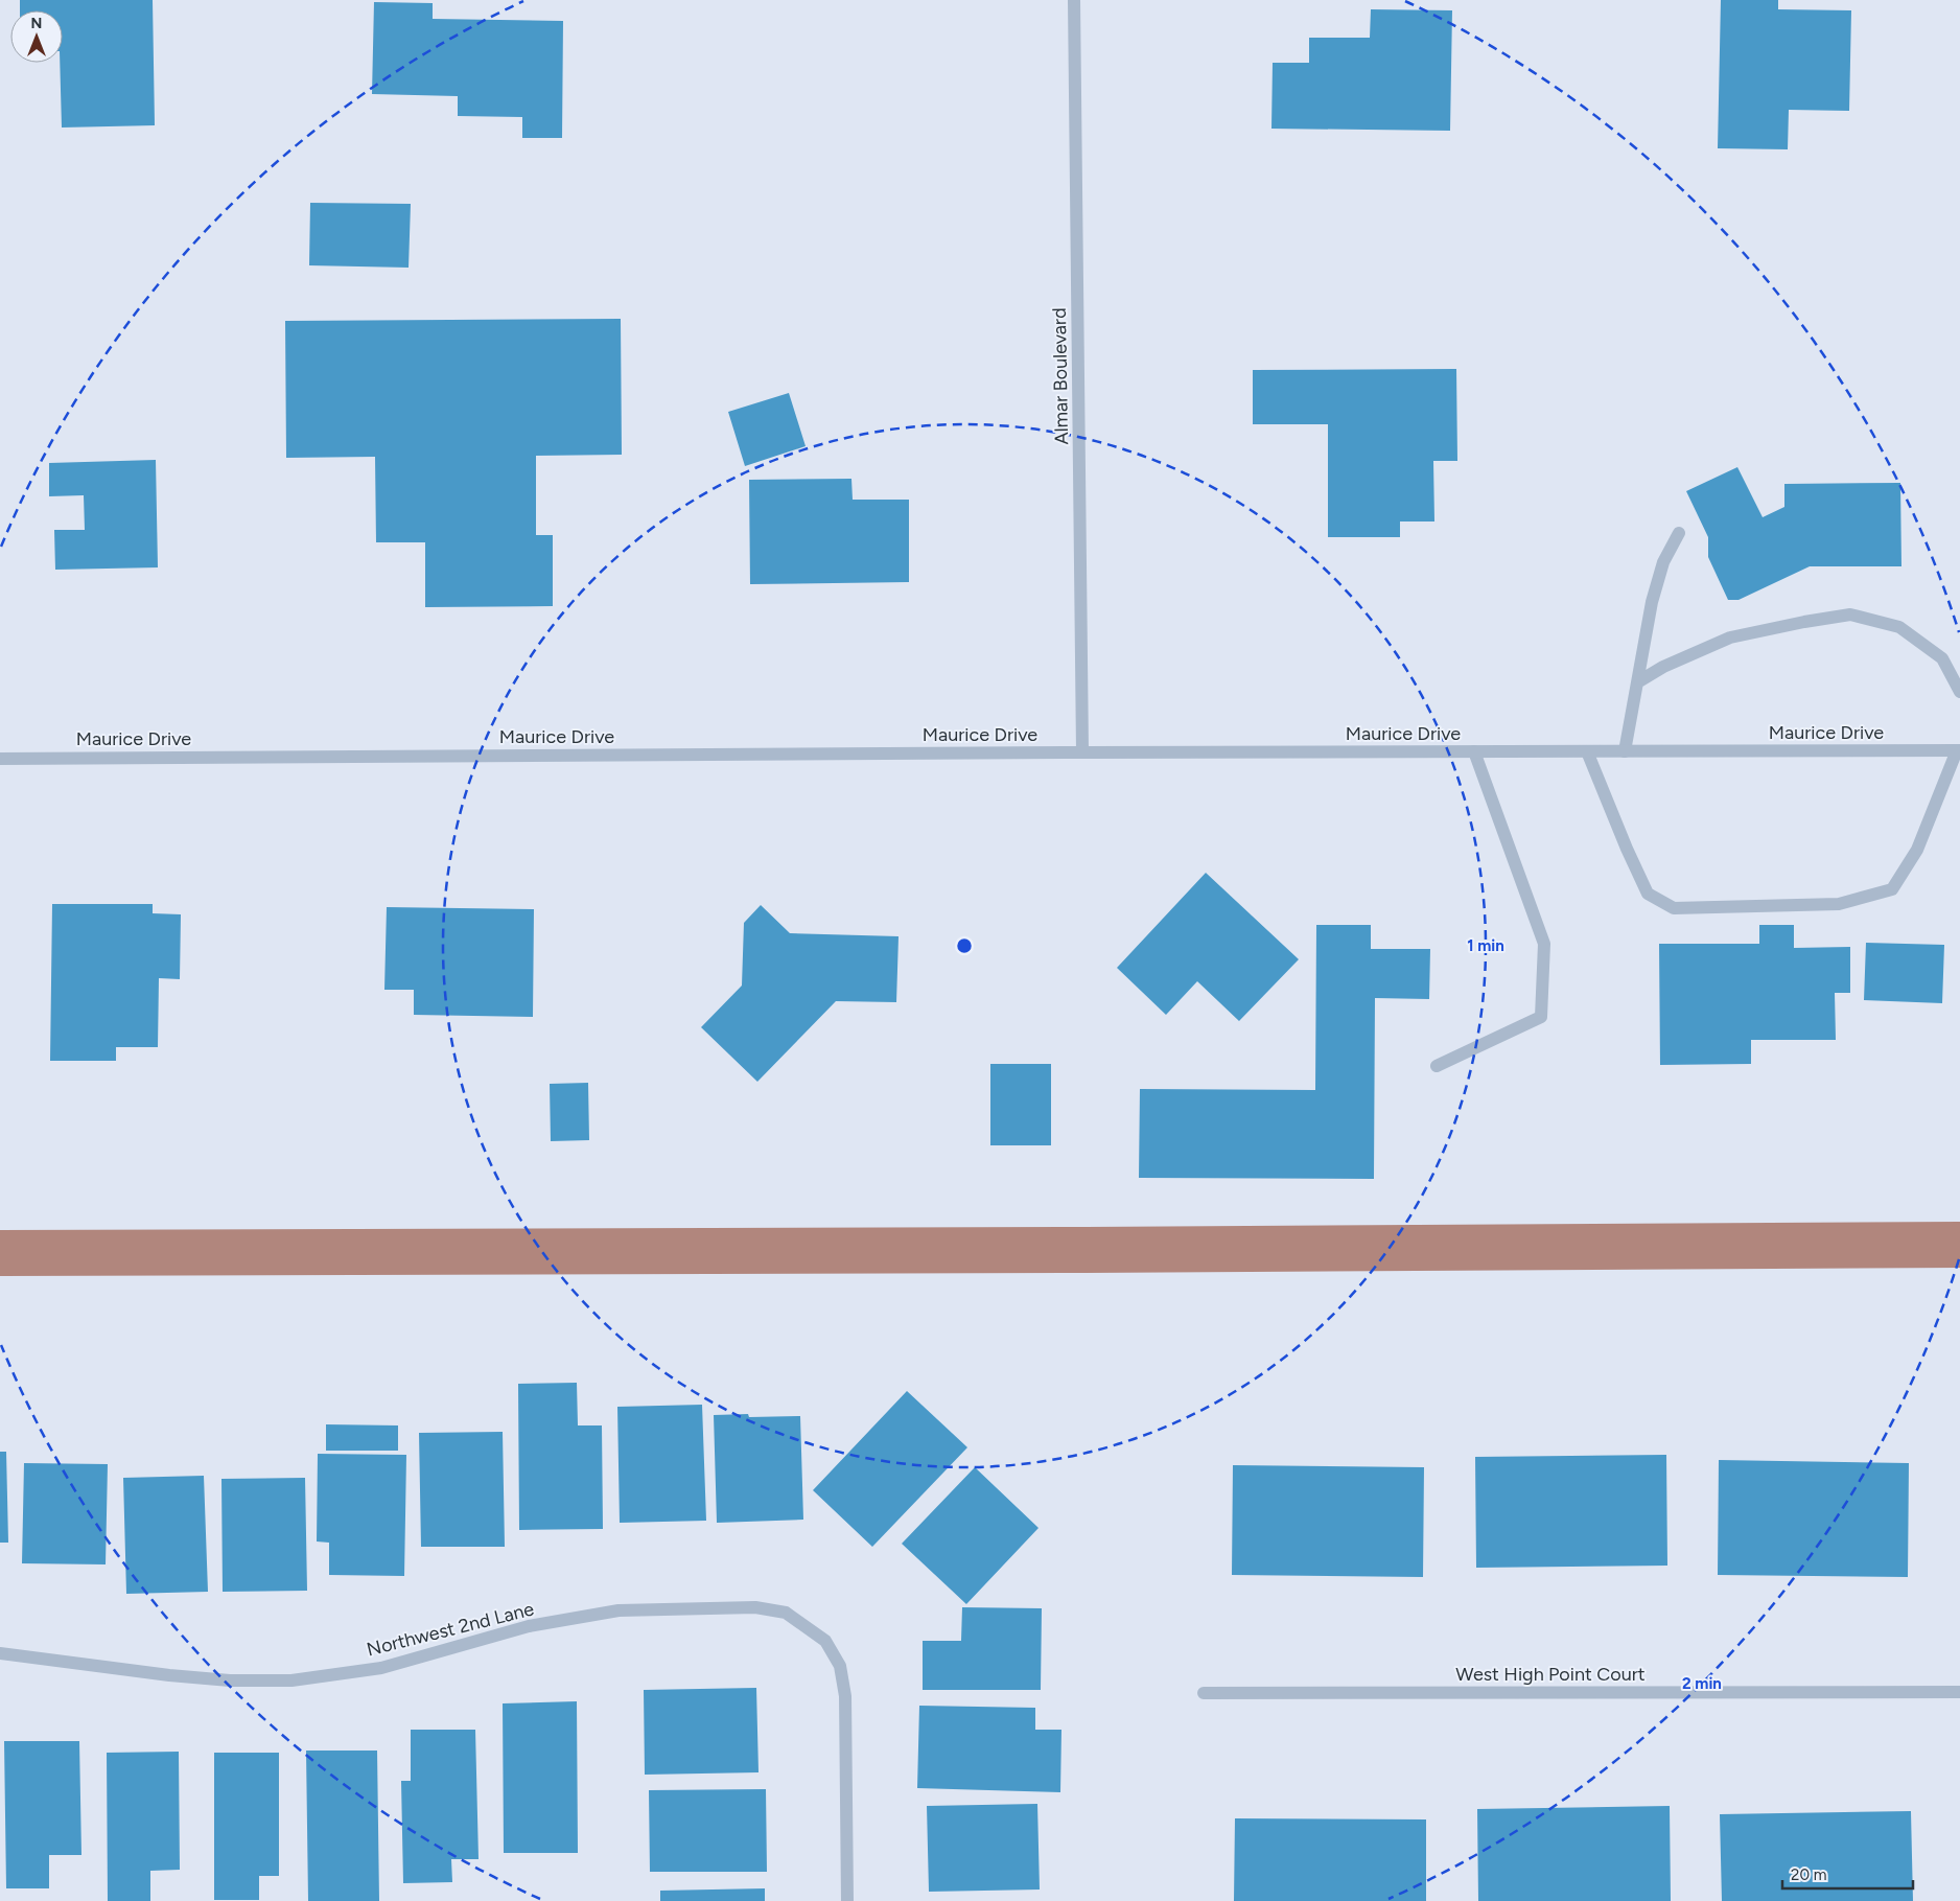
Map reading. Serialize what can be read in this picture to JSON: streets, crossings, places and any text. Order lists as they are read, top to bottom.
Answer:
{
  "streets": {
    "street": [
      "Almar Boulevard",
      "Maurice Drive",
      "Northwest 2nd Lane",
      "West High Point Court"
    ]
  },
  "crossings": [
    ["Almar Boulevard", "Maurice Drive"]
  ],
  "scale_bar": "20 m",
  "north": "top",
  "rings": ["1 min", "2 min"]
}
